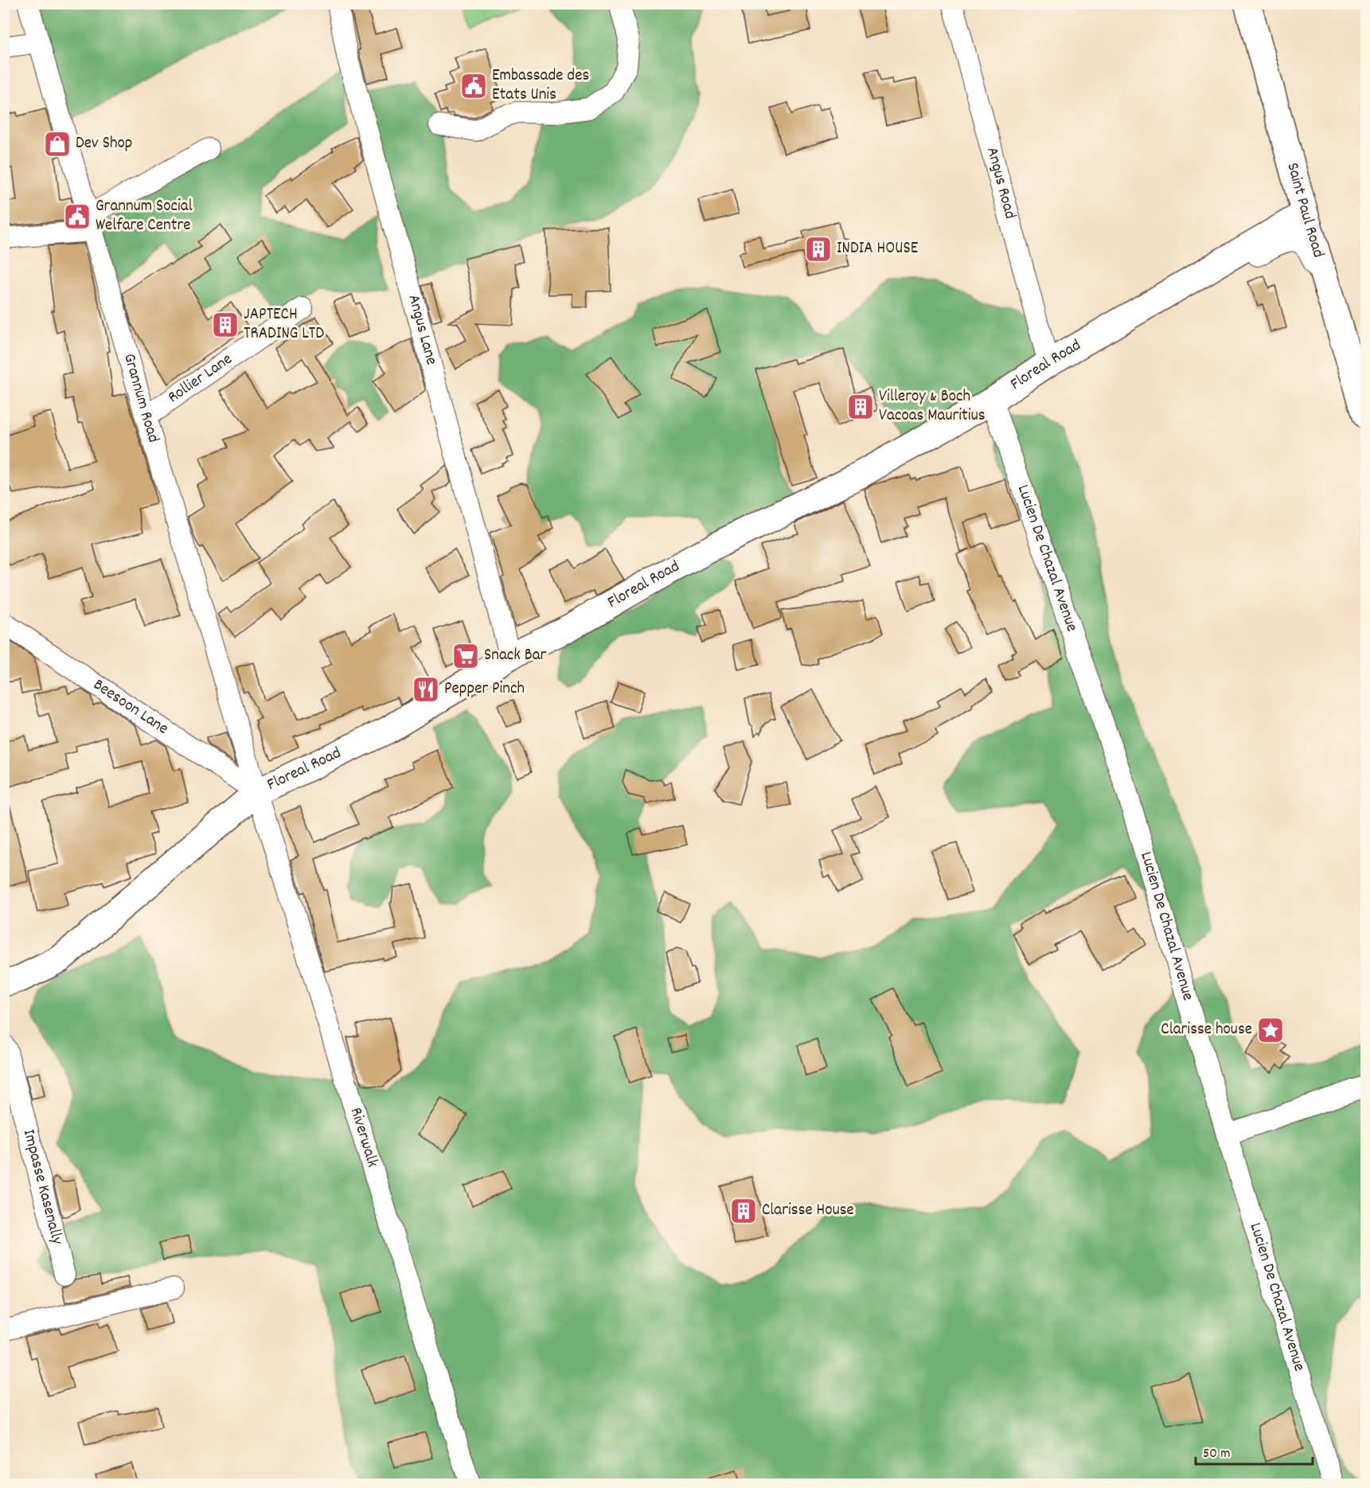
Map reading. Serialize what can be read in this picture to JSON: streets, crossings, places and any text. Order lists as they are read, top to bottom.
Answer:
{
  "streets": {
    "main road": ["Saint Paul Road", "Floreal Road"],
    "street": [
      "Angus Road",
      "Angus Lane",
      "Rollier Lane",
      "Grannum Road",
      "Lucien De Chazal Avenue",
      "Beesoon Lane",
      "Riverwalk",
      "Impasse Kasenally"
    ]
  },
  "crossings": [
    ["Angus Road", "Floreal Road"],
    ["Saint Paul Road", "Floreal Road"],
    ["Angus Lane", "Floreal Road"],
    ["Floreal Road", "Grannum Road"],
    ["Floreal Road", "Lucien De Chazal Avenue"],
    ["Floreal Road", "Beesoon Lane"],
    ["Floreal Road", "Riverwalk"],
    ["Rollier Lane", "Grannum Road"],
    ["Grannum Road", "Beesoon Lane"],
    ["Grannum Road", "Riverwalk"],
    ["Beesoon Lane", "Riverwalk"]
  ],
  "places": {
    "public building": ["Embassade des Etats Unis", "Grannum Social Welfare Centre"],
    "shop": ["Dev Shop"],
    "building": [
      "INDIA HOUSE",
      "JAPTECH TRADING LTD",
      "Villeroy & Boch Vacoas Mauritius",
      "Clarisse House"
    ],
    "supermarket": ["Snack Bar"],
    "restaurant": ["Pepper Pinch"],
    "place": ["Clarisse house"]
  },
  "scale_bar": "50 m"
}
